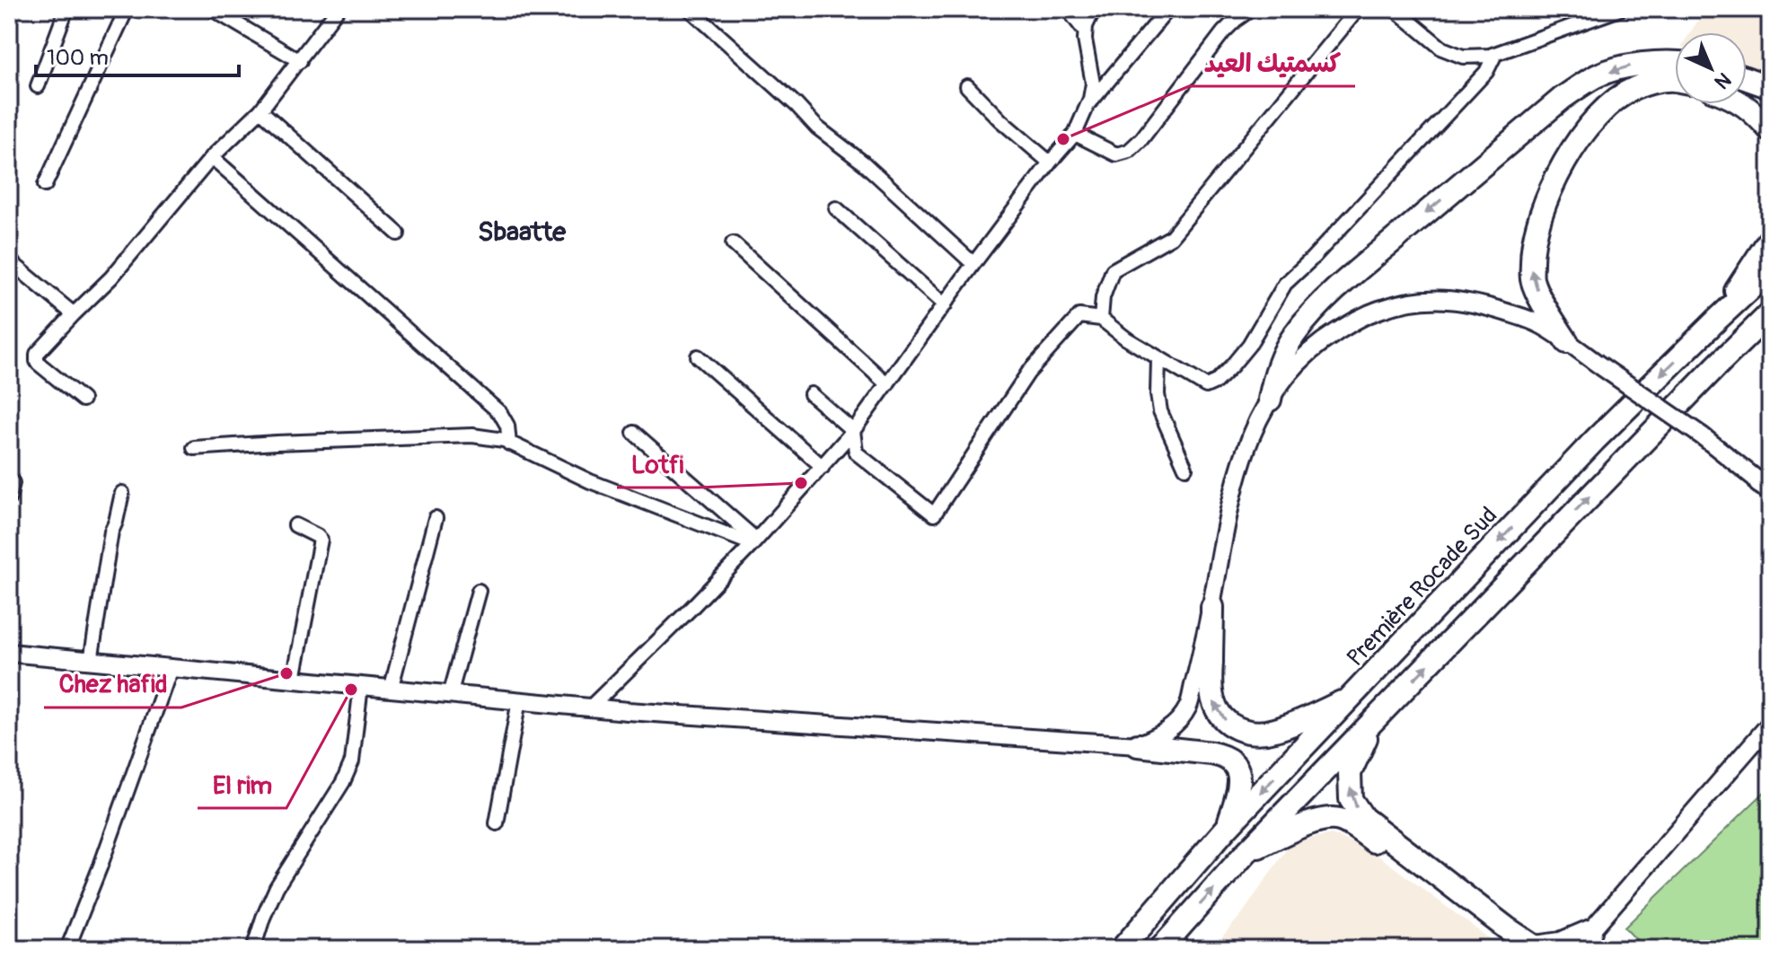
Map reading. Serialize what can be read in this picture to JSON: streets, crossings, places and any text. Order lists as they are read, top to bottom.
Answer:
{
  "streets": {
    "highway": ["Première Rocade Sud"]
  },
  "districts": ["Sbaatte"],
  "places": [
    "كسمتيك العيد",
    "Lotfi",
    "Chez hafid",
    "El rim"
  ],
  "scale_bar": "100 m",
  "north": "bottom right"
}
